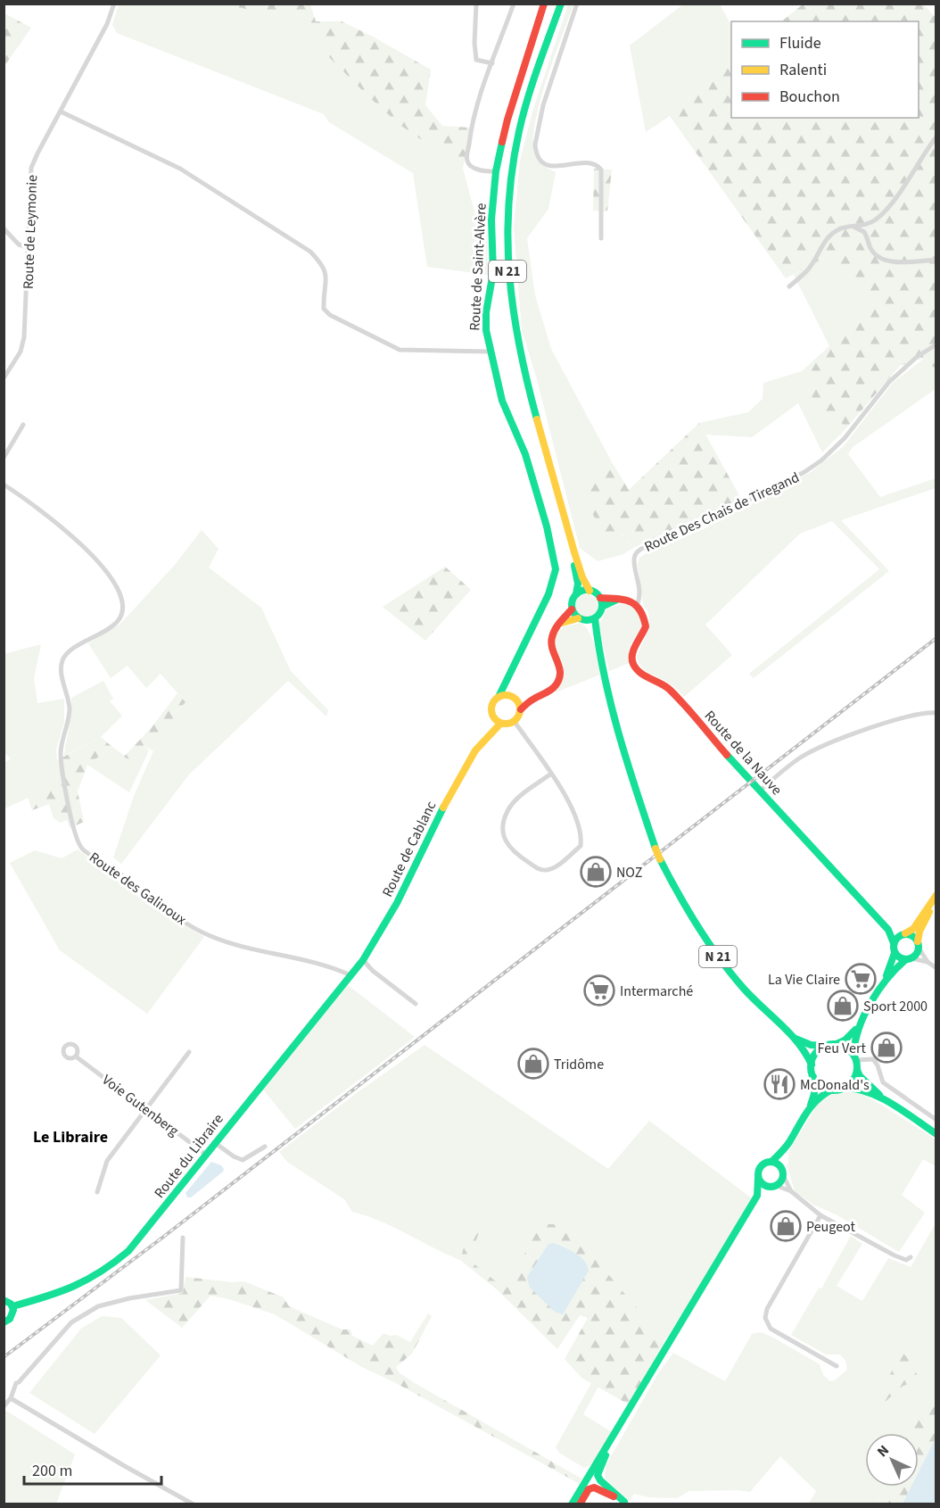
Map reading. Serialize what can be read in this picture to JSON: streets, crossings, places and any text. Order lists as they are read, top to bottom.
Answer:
{
  "streets": {
    "main road": [
      "Route de Saint-Alvère",
      "N 21",
      "Route de la Nauve",
      "Route de Cablanc",
      "Route du Libraire"
    ],
    "street": [
      "Route de Leymonie",
      "Route Des Chais de Tiregand",
      "Route des Galinoux",
      "Voie Gutenberg"
    ]
  },
  "crossings": [
    ["Route Des Chais de Tiregand", "Route de la Nauve"],
    ["Route de Cablanc", "Route des Galinoux"],
    ["Route de Cablanc", "Route du Libraire"],
    ["Route des Galinoux", "Route du Libraire"],
    ["Voie Gutenberg", "Route du Libraire"]
  ],
  "districts": ["Le Libraire"],
  "places": {
    "shop": [
      "NOZ",
      "Sport 2000",
      "Feu Vert",
      "Tridôme",
      "Peugeot"
    ],
    "supermarket": ["La Vie Claire", "Intermarché"],
    "restaurant": ["McDonald's"]
  },
  "legend": ["Fluide", "Ralenti", "Bouchon"],
  "scale_bar": "200 m",
  "north": "top left"
}
